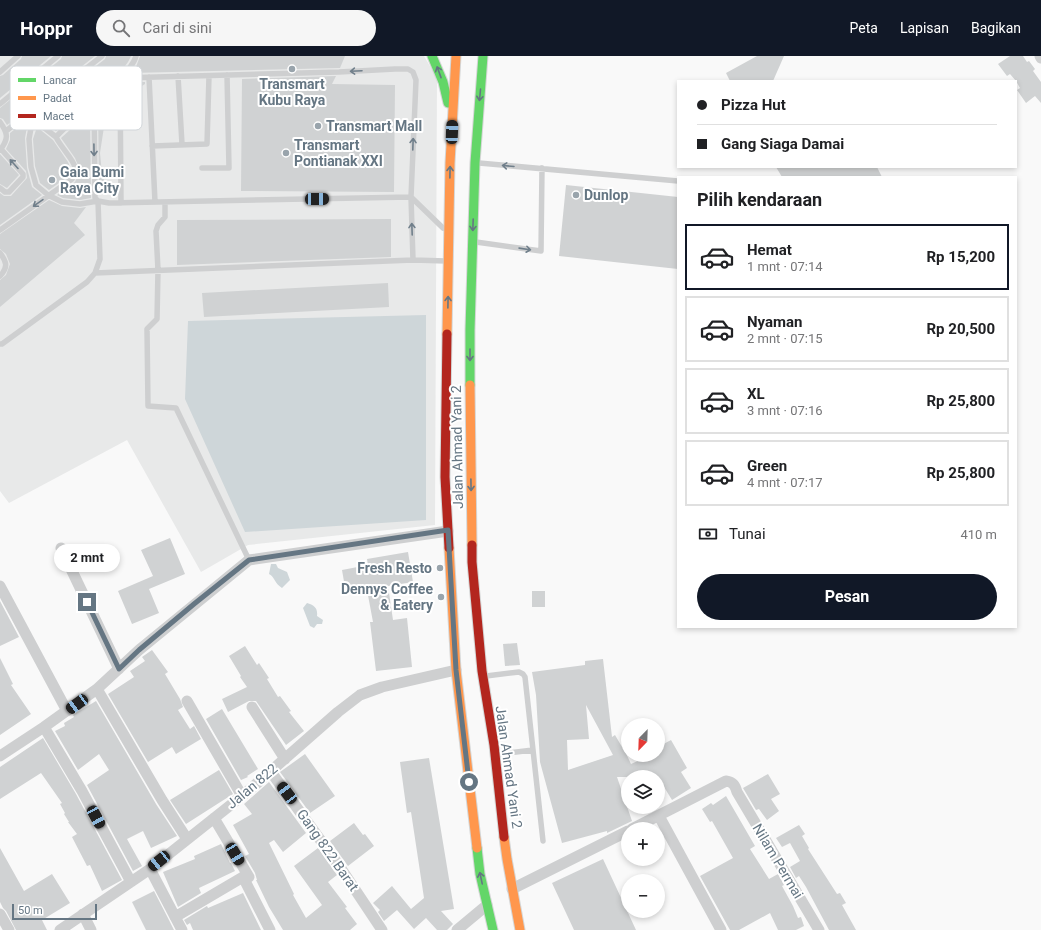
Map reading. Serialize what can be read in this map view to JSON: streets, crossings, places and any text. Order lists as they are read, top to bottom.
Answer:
{
  "streets": {
    "highway": ["Jalan Ahmad Yani 2"],
    "street": ["Jalan 822", "Gang 822 Barat", "Nilam Permai"]
  },
  "crossings": [
    ["Jalan Ahmad Yani 2", "Jalan 822"],
    ["Jalan 822", "Gang 822 Barat"]
  ],
  "places": [
    "Transmart Kubu Raya",
    "Transmart Mall",
    "Transmart Pontianak XXI",
    "Gaia Bumi Raya City",
    "Dunlop",
    "Fresh Resto",
    "Dennys Coffee & Eatery"
  ],
  "legend": ["Lancar", "Padat", "Macet"],
  "scale_bar": "50 m",
  "north": "bottom left",
  "page": {
    "header": "Hoppr",
    "search": "Cari di sini",
    "nav": ["Peta", "Lapisan", "Bagikan"],
    "banner": ["Pizza Hut", "Gang Siaga Damai"],
    "heading": "Pilih kendaraan",
    "list": [
      {
        "name": "Hemat",
        "note": "1 mnt · 07:14",
        "value": "Rp 15,200"
      },
      {
        "name": "Nyaman",
        "note": "2 mnt · 07:15",
        "value": "Rp 20,500"
      },
      {
        "name": "XL",
        "note": "3 mnt · 07:16",
        "value": "Rp 25,800"
      },
      {
        "name": "Green",
        "note": "4 mnt · 07:17",
        "value": "Rp 25,800"
      }
    ],
    "pay": ["Tunai", "410 m"],
    "bubble": "2 mnt",
    "buttons": "Pesan",
    "map_buttons": ["+", "−"],
    "scale": "50 m"
  }
}
